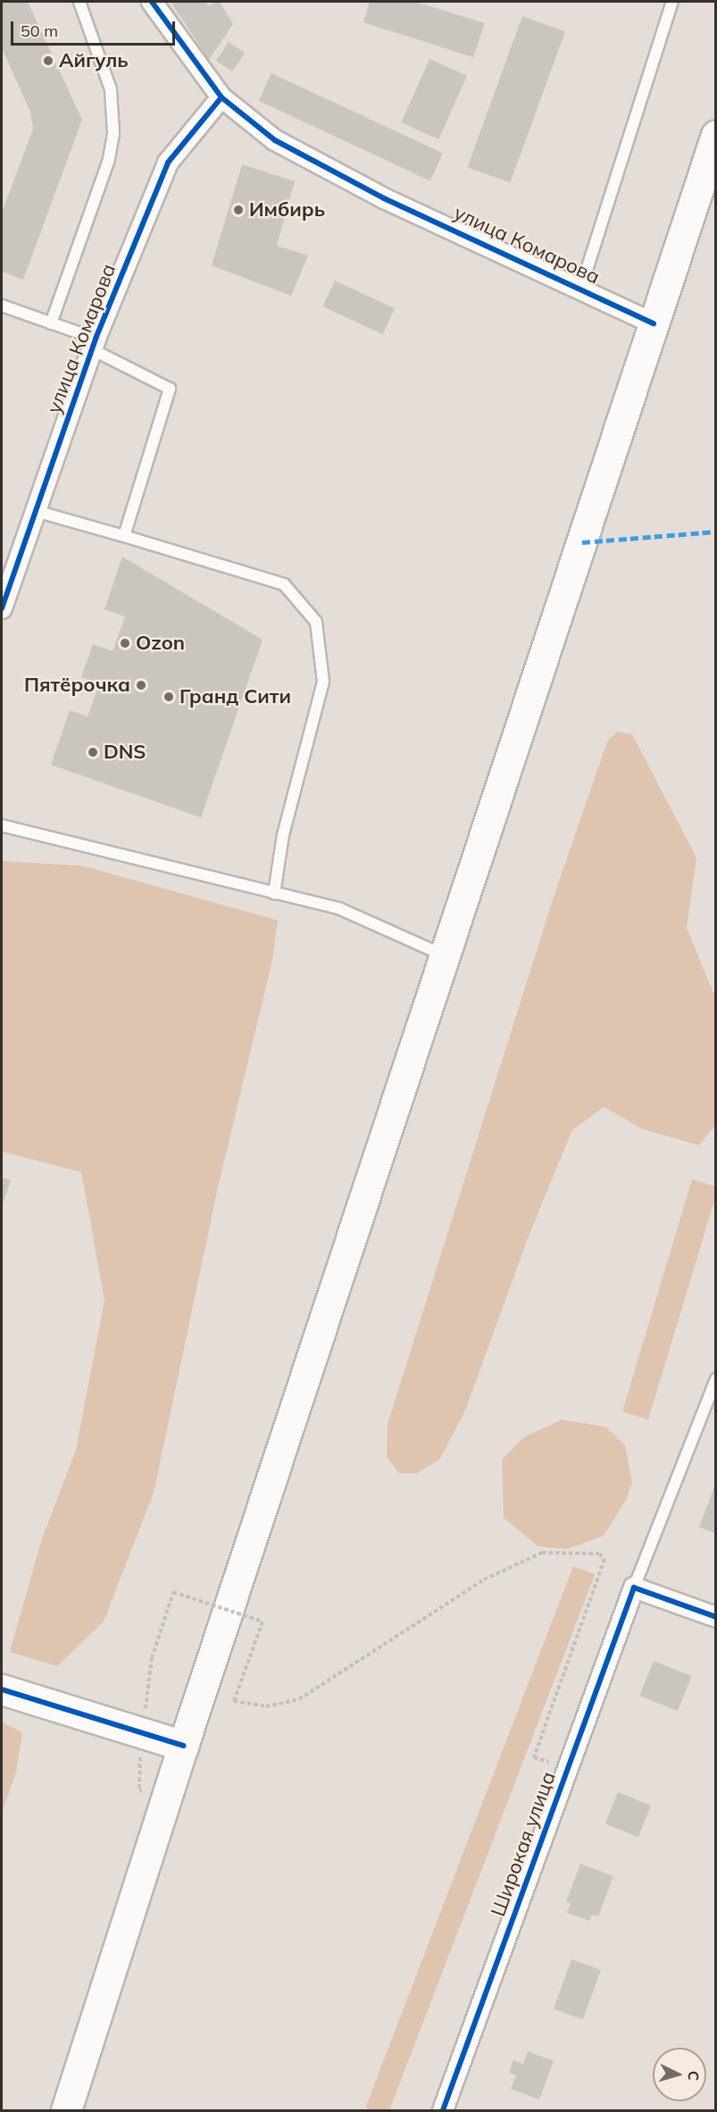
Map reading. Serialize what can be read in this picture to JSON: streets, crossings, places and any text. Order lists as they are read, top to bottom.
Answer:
{
  "streets": {
    "street": ["улица Комарова", "Широкая улица"]
  },
  "places": [
    "Айгуль",
    "Имбирь",
    "Ozon",
    "Пятёрочка",
    "Гранд Сити",
    "DNS"
  ],
  "scale_bar": "50 m",
  "north": "right"
}
